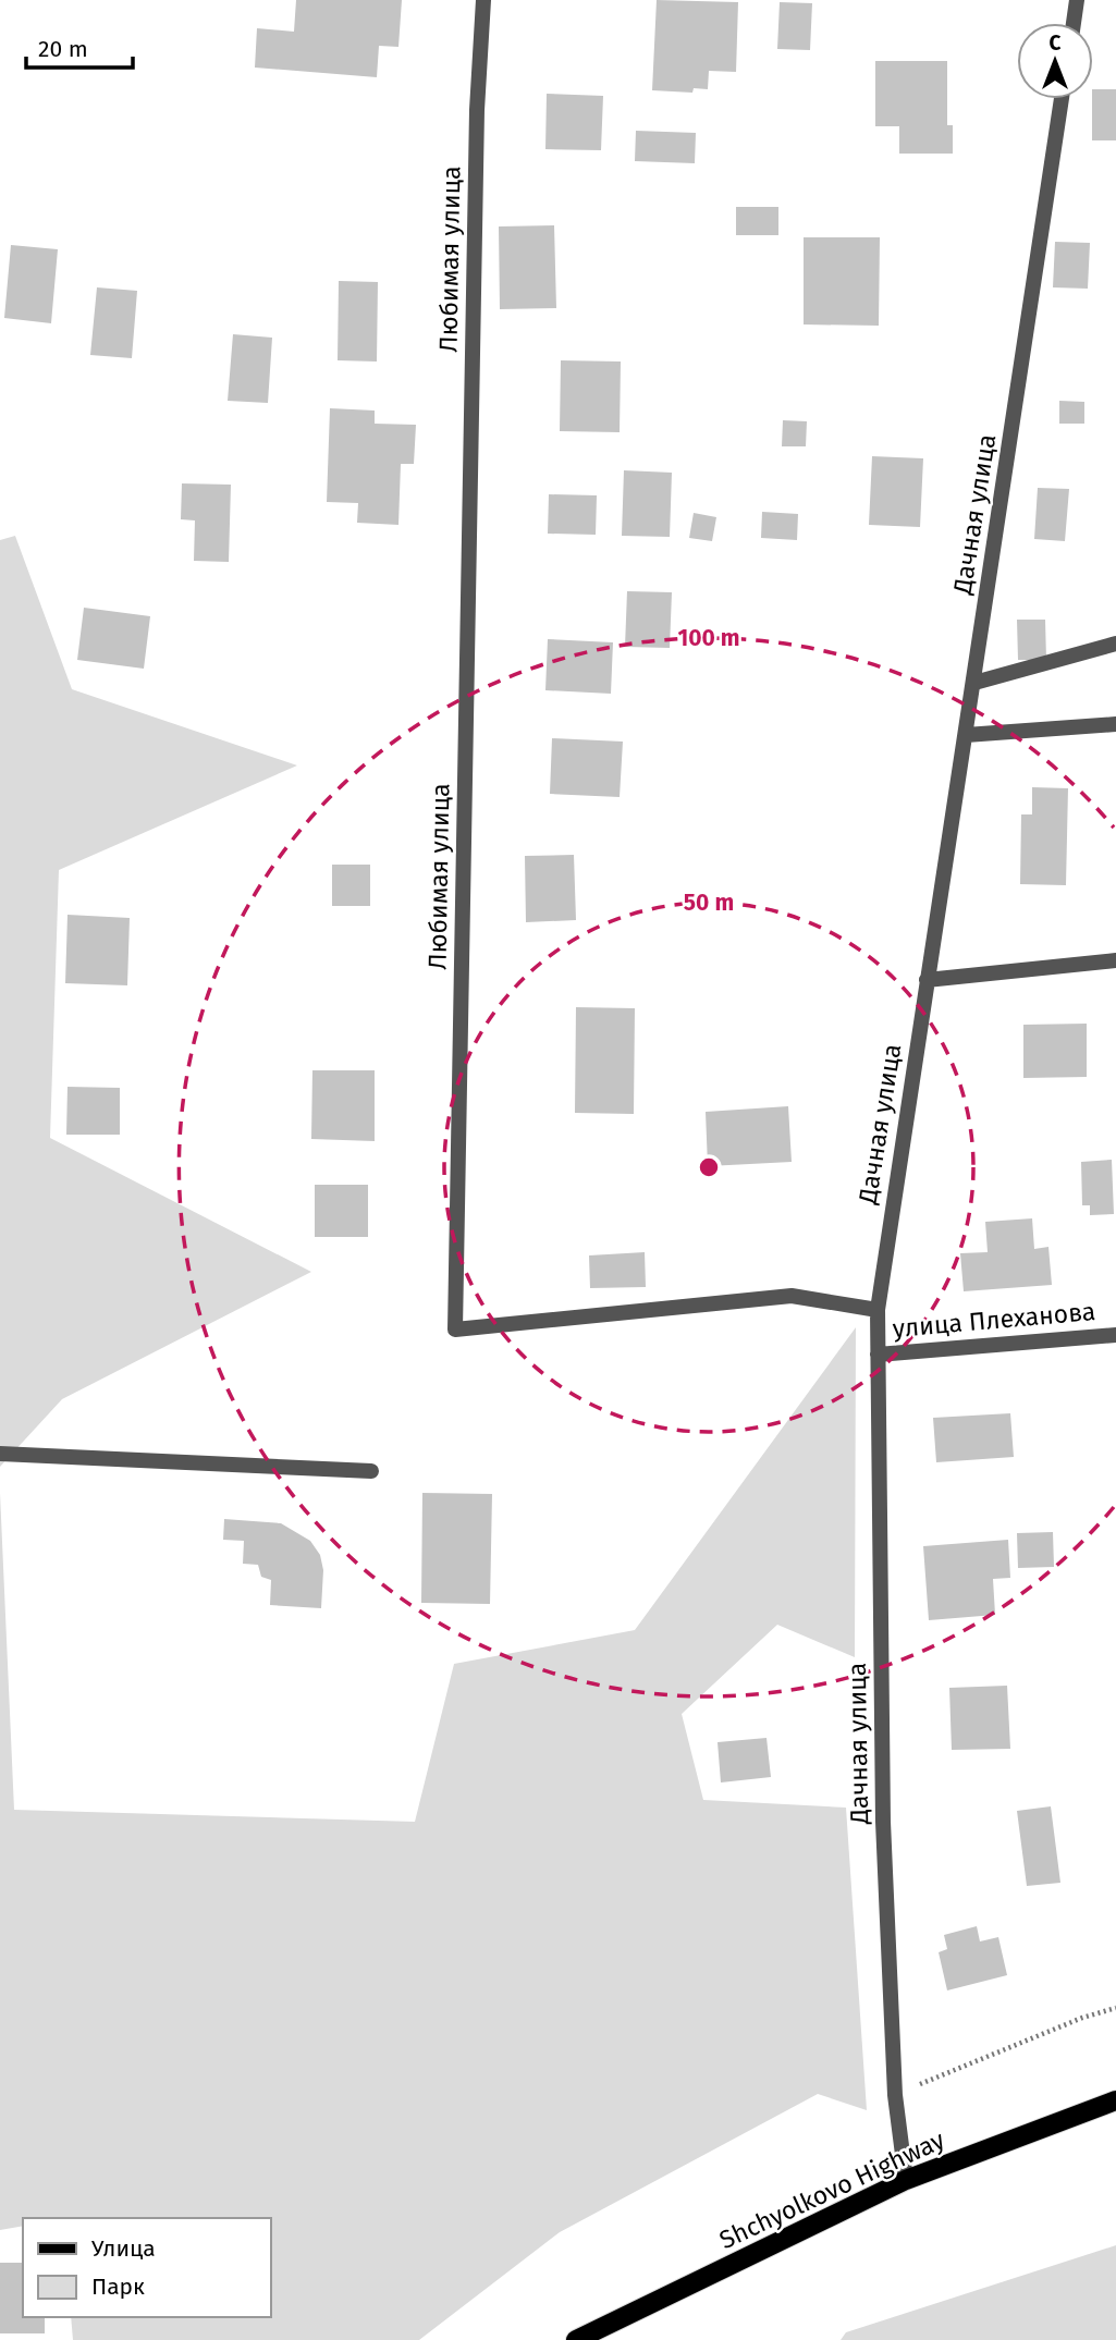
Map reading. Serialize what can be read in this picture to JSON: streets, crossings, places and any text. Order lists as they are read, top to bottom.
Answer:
{
  "streets": {
    "main road": ["Shchyolkovo Highway"],
    "street": ["Любимая улица", "Дачная улица", "улица Плеханова"]
  },
  "crossings": [
    ["Любимая улица", "Дачная улица"],
    ["Дачная улица", "улица Плеханова"],
    ["Дачная улица", "Shchyolkovo Highway"]
  ],
  "legend": ["Улица", "Парк"],
  "scale_bar": "20 m",
  "north": "top",
  "rings": ["100 m", "50 m"]
}
